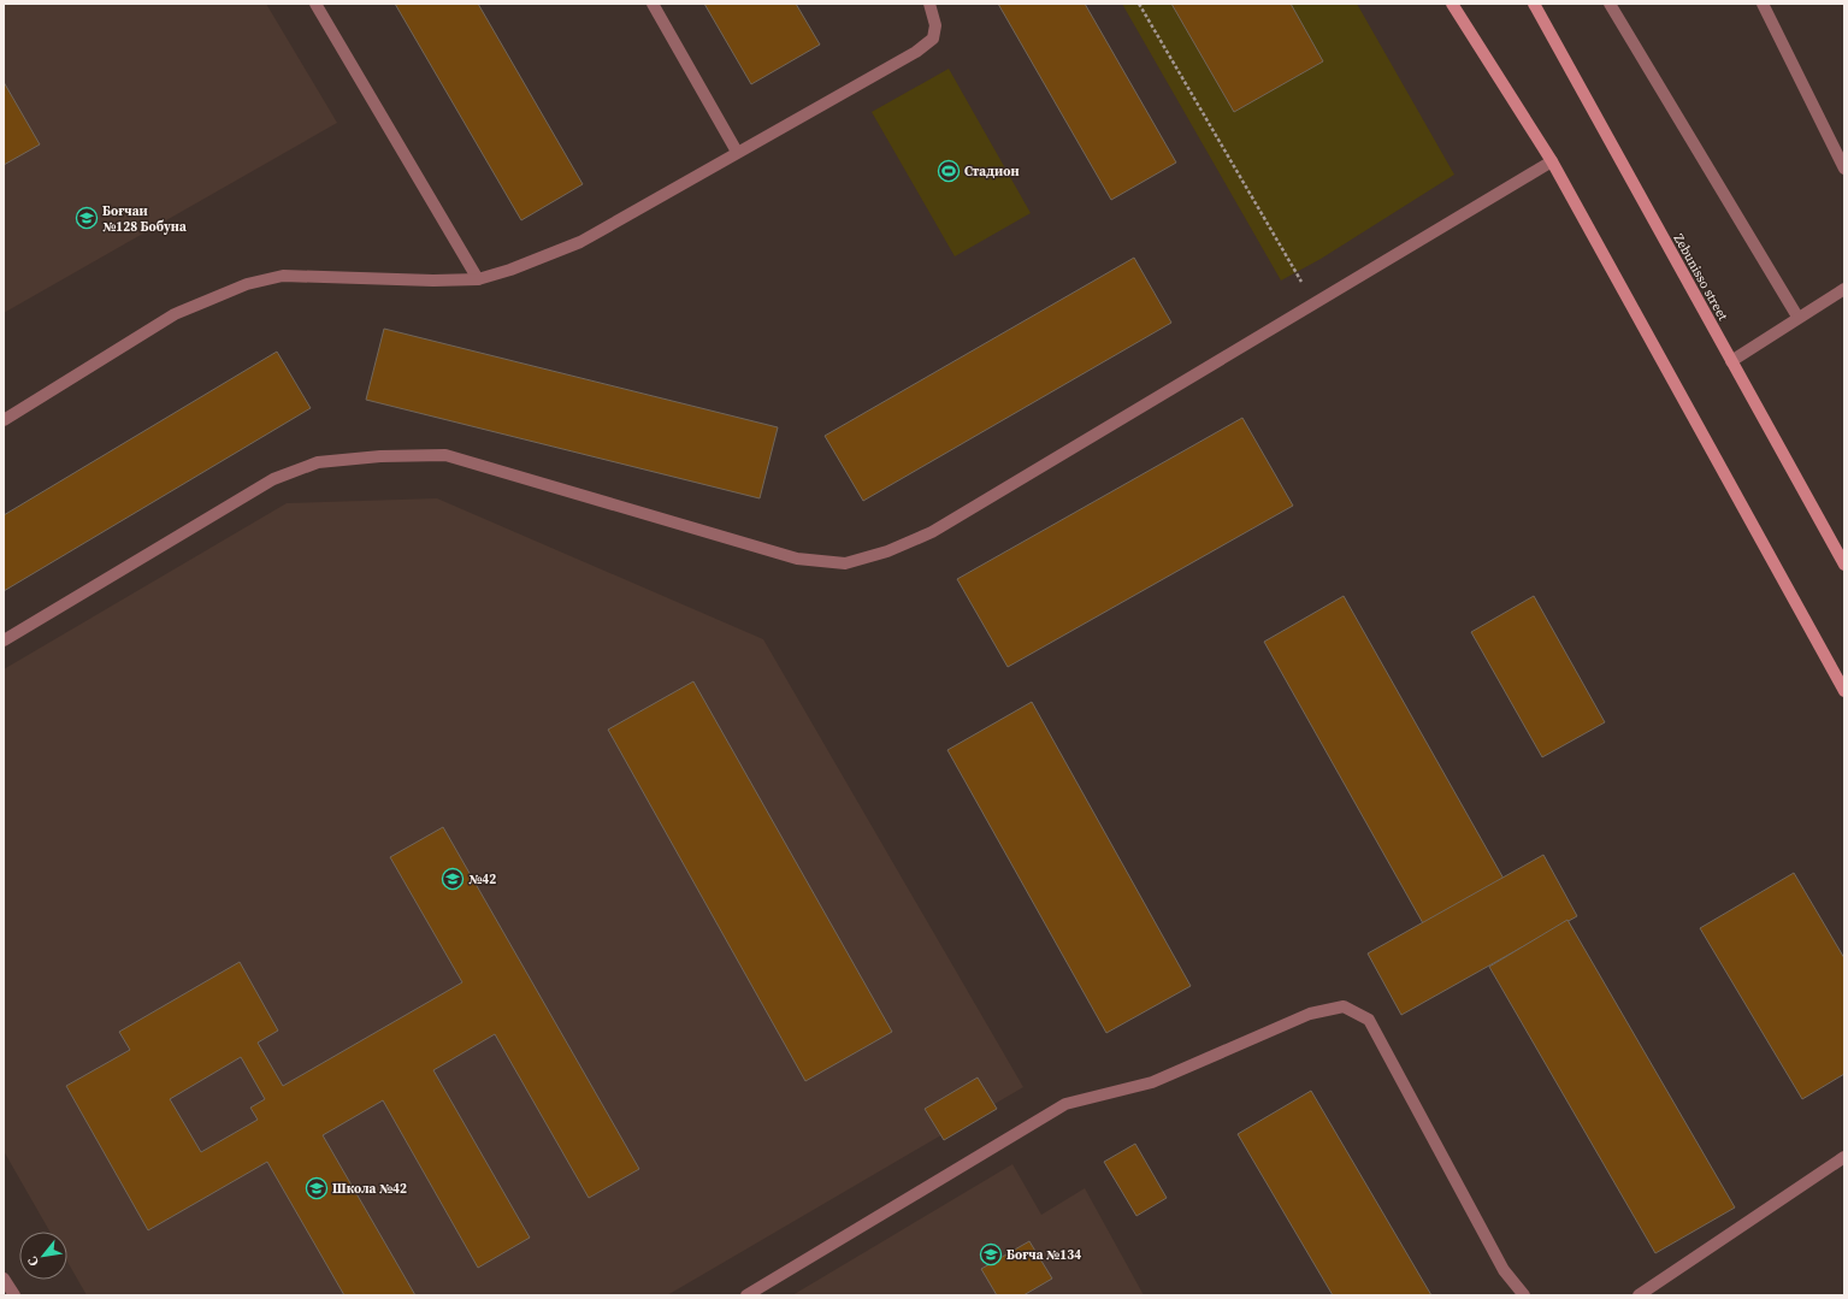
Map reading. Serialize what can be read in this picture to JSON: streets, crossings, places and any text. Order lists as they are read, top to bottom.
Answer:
{
  "streets": {
    "main road": ["Zebunisso street"]
  },
  "places": {
    "sports": ["Стадион"],
    "school or university": [
      "Боғчаи №128 Бобуна",
      "№42",
      "Школа №42",
      "Боғча №134"
    ]
  },
  "north": "bottom left"
}
